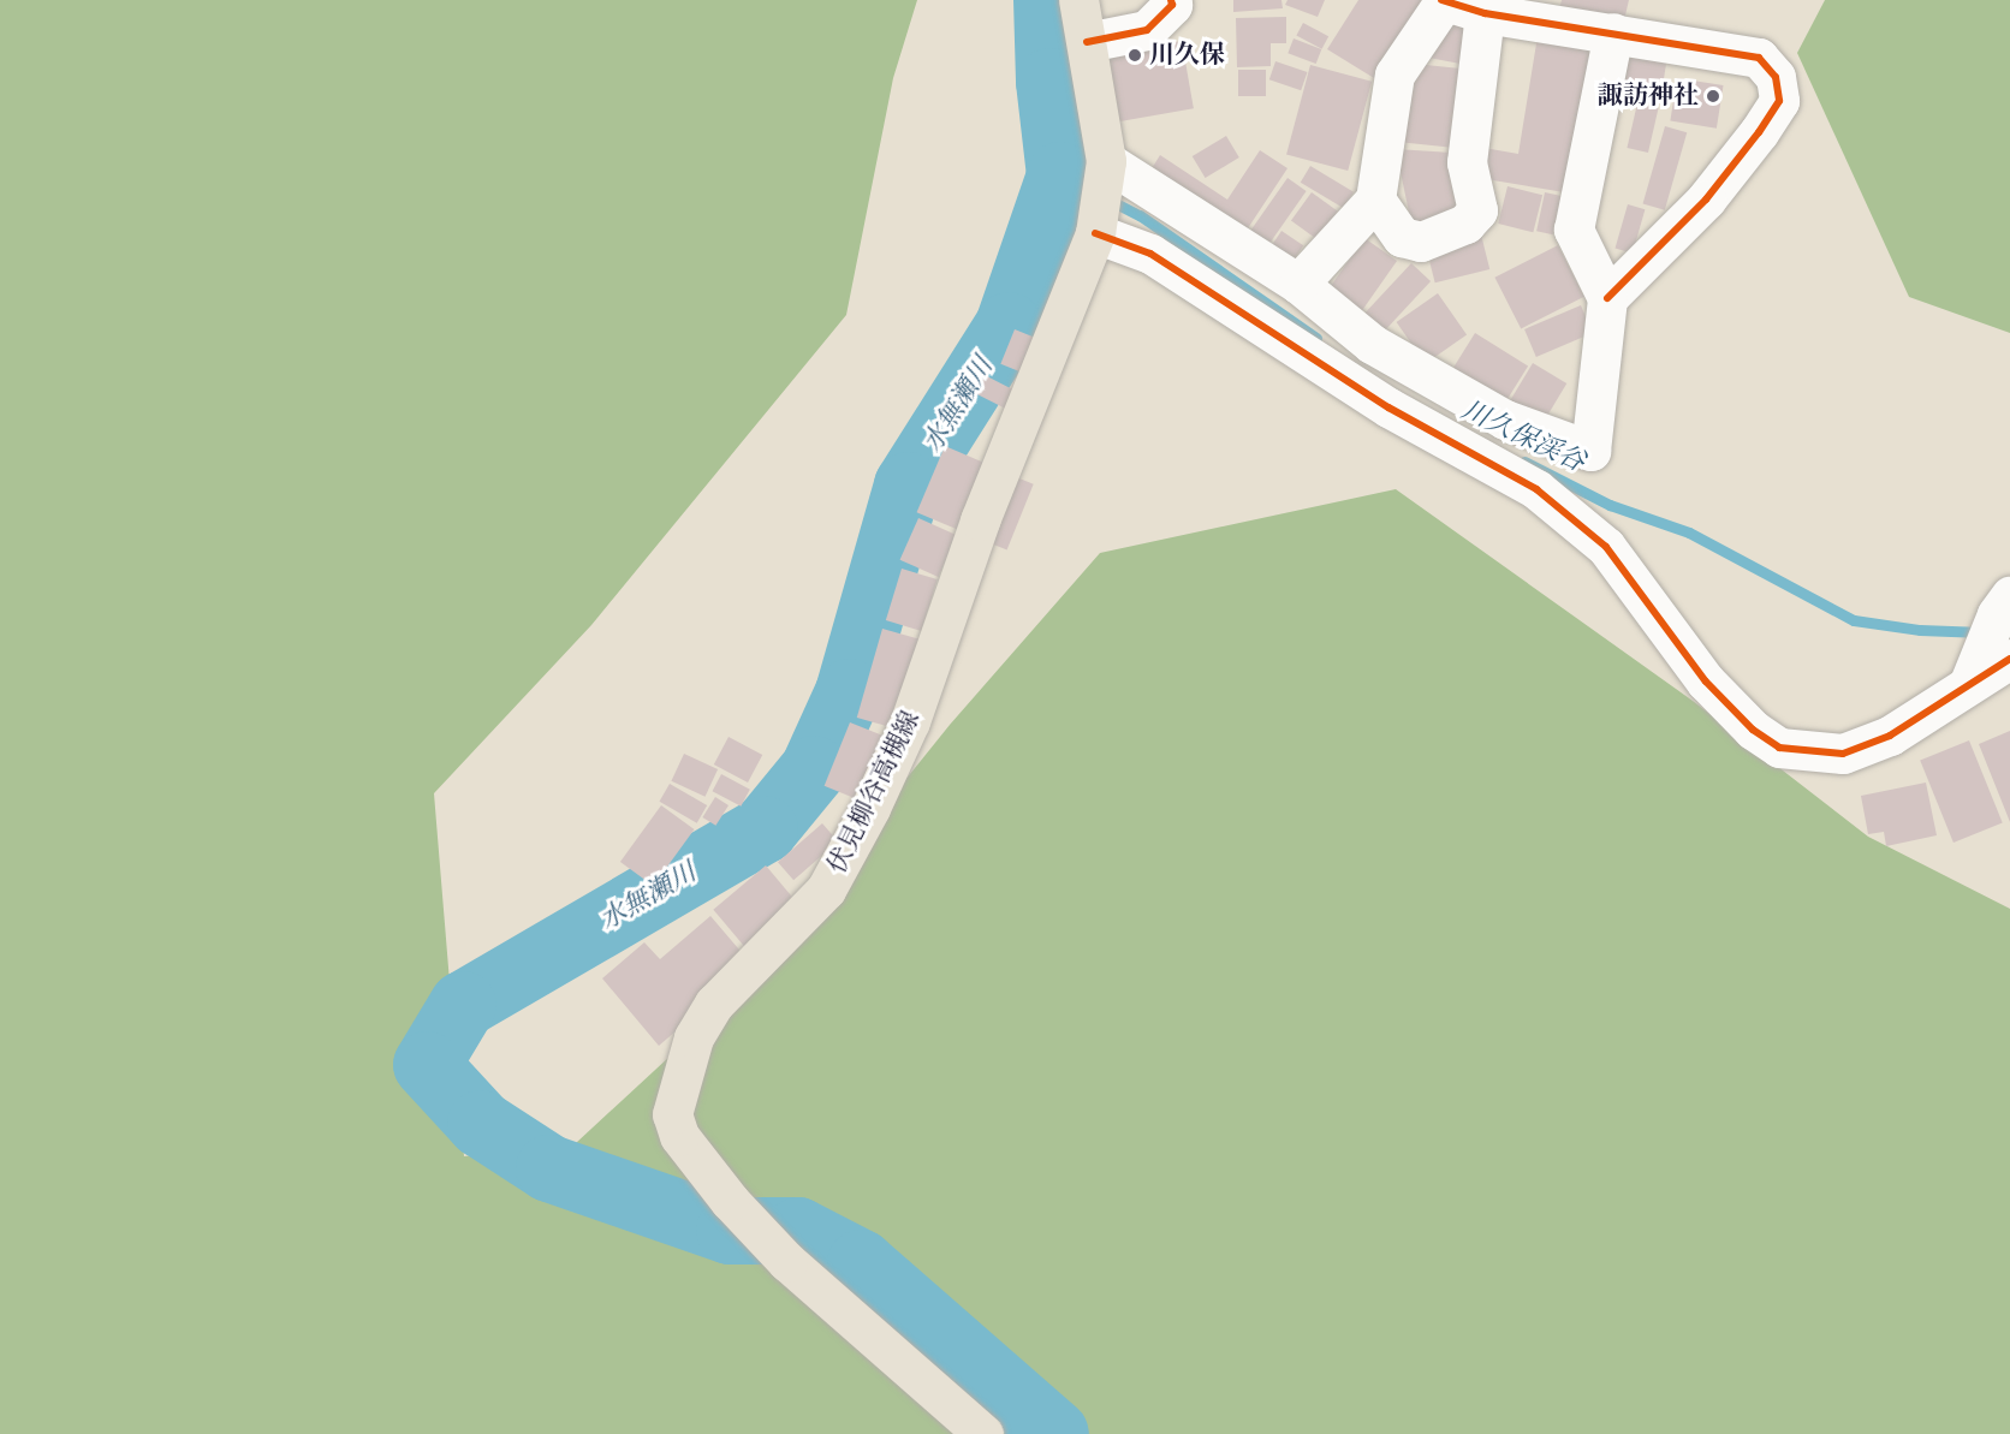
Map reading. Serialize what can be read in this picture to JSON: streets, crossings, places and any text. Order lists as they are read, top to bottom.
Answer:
{
  "streets": {
    "main road": ["伏見柳谷高槻線"]
  },
  "water": ["水無瀬川", "川久保渓谷"],
  "places": ["川久保", "諏訪神社"]
}
